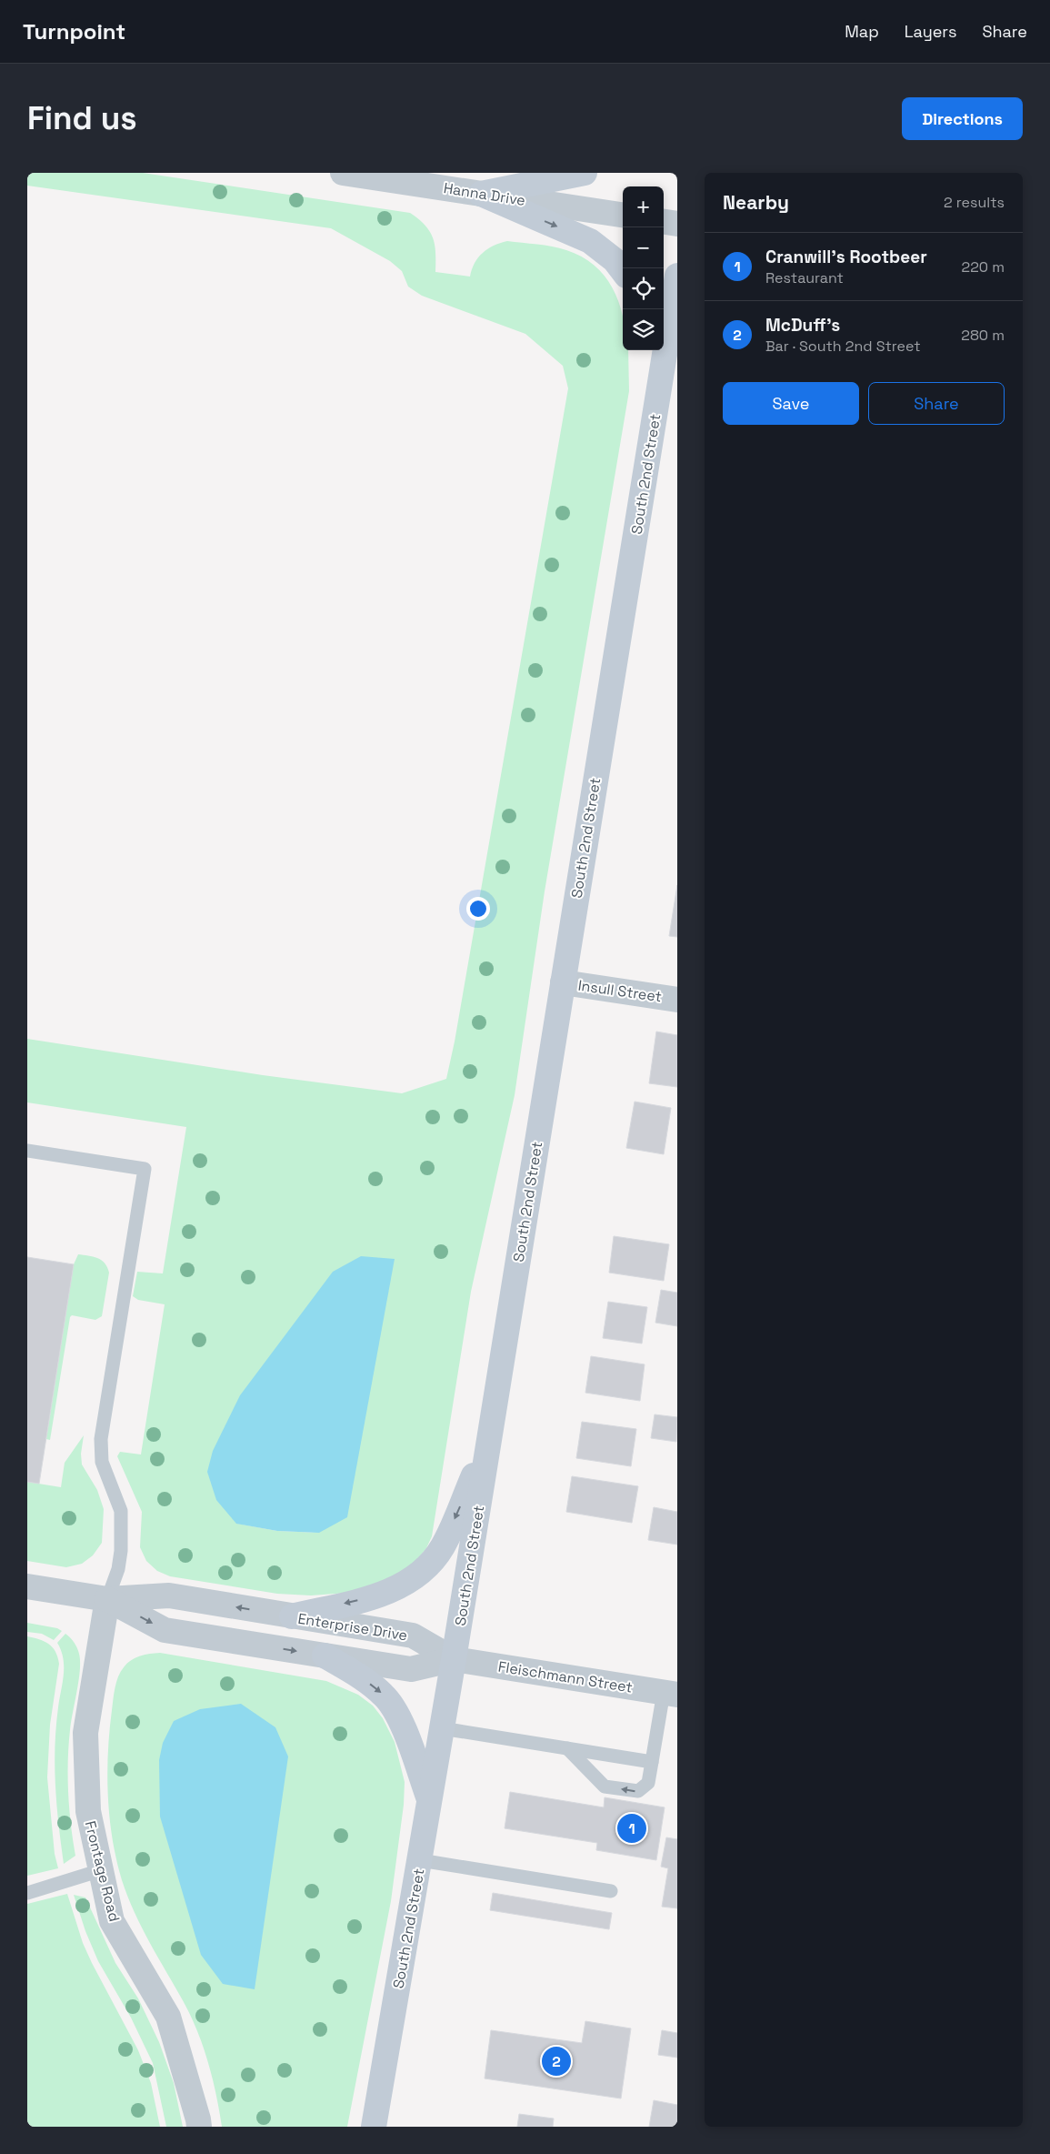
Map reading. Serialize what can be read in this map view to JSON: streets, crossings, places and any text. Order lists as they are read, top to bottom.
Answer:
{
  "streets": {
    "main road": ["South 2nd Street"],
    "street": [
      "Hanna Drive",
      "Insull Street",
      "Enterprise Drive",
      "Fleischmann Street",
      "Frontage Road"
    ]
  },
  "crossings": [
    ["South 2nd Street", "Insull Street"],
    ["South 2nd Street", "Enterprise Drive"],
    ["South 2nd Street", "Fleischmann Street"],
    ["Enterprise Drive", "Fleischmann Street"],
    ["Enterprise Drive", "Frontage Road"]
  ],
  "page": {
    "header": "Turnpoint",
    "nav": ["Map", "Layers", "Share"],
    "buttons": [
      "Directions",
      ["Save", "Share"]
    ],
    "title": "Find us",
    "heading": ["Nearby", "2 results"],
    "map_buttons": ["+", "−"],
    "list": [
      {
        "mark": "1",
        "name": "Cranwill's Rootbeer",
        "note": "Restaurant",
        "value": "220 m"
      },
      {
        "mark": "2",
        "name": "McDuff's",
        "note": "Bar · South 2nd Street",
        "value": "280 m"
      }
    ],
    "pins": ["1", "2"]
  }
}
